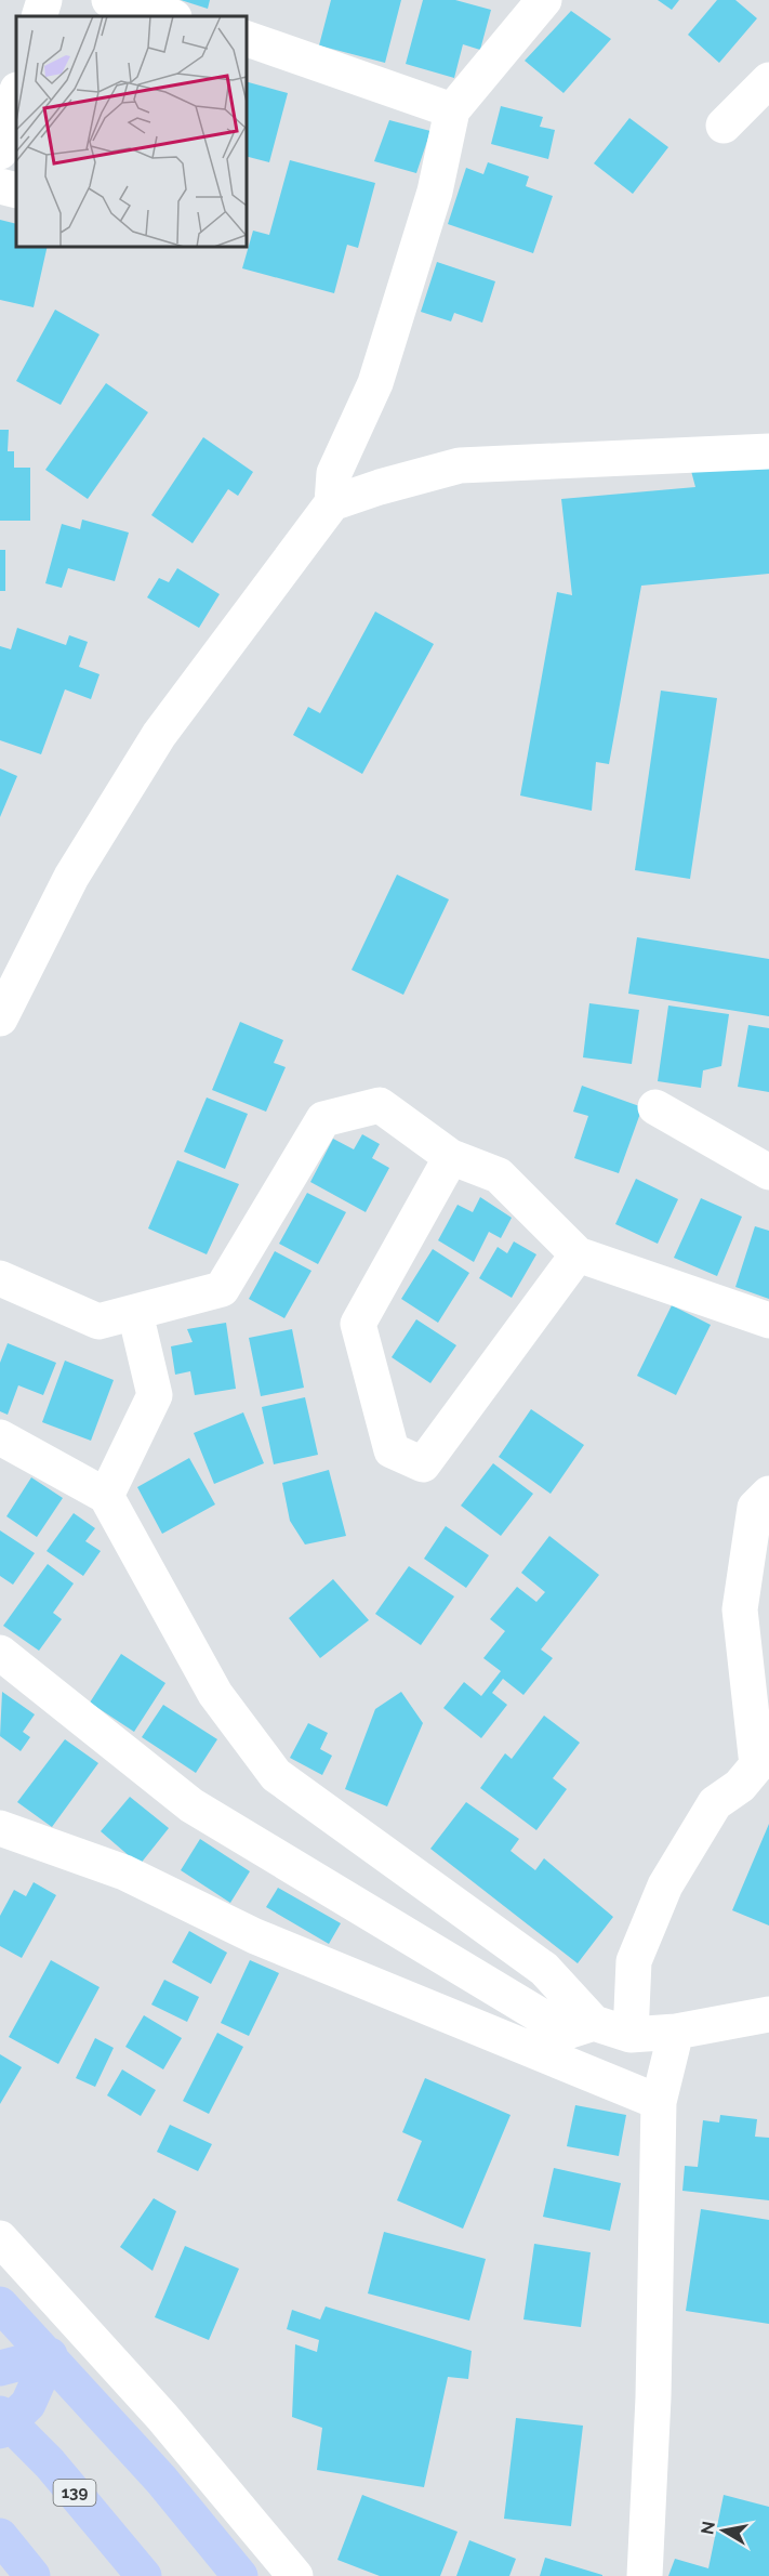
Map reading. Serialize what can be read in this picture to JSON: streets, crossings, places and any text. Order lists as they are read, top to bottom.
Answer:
{
  "streets": {
    "highway": ["139"]
  },
  "north": "left"
}
